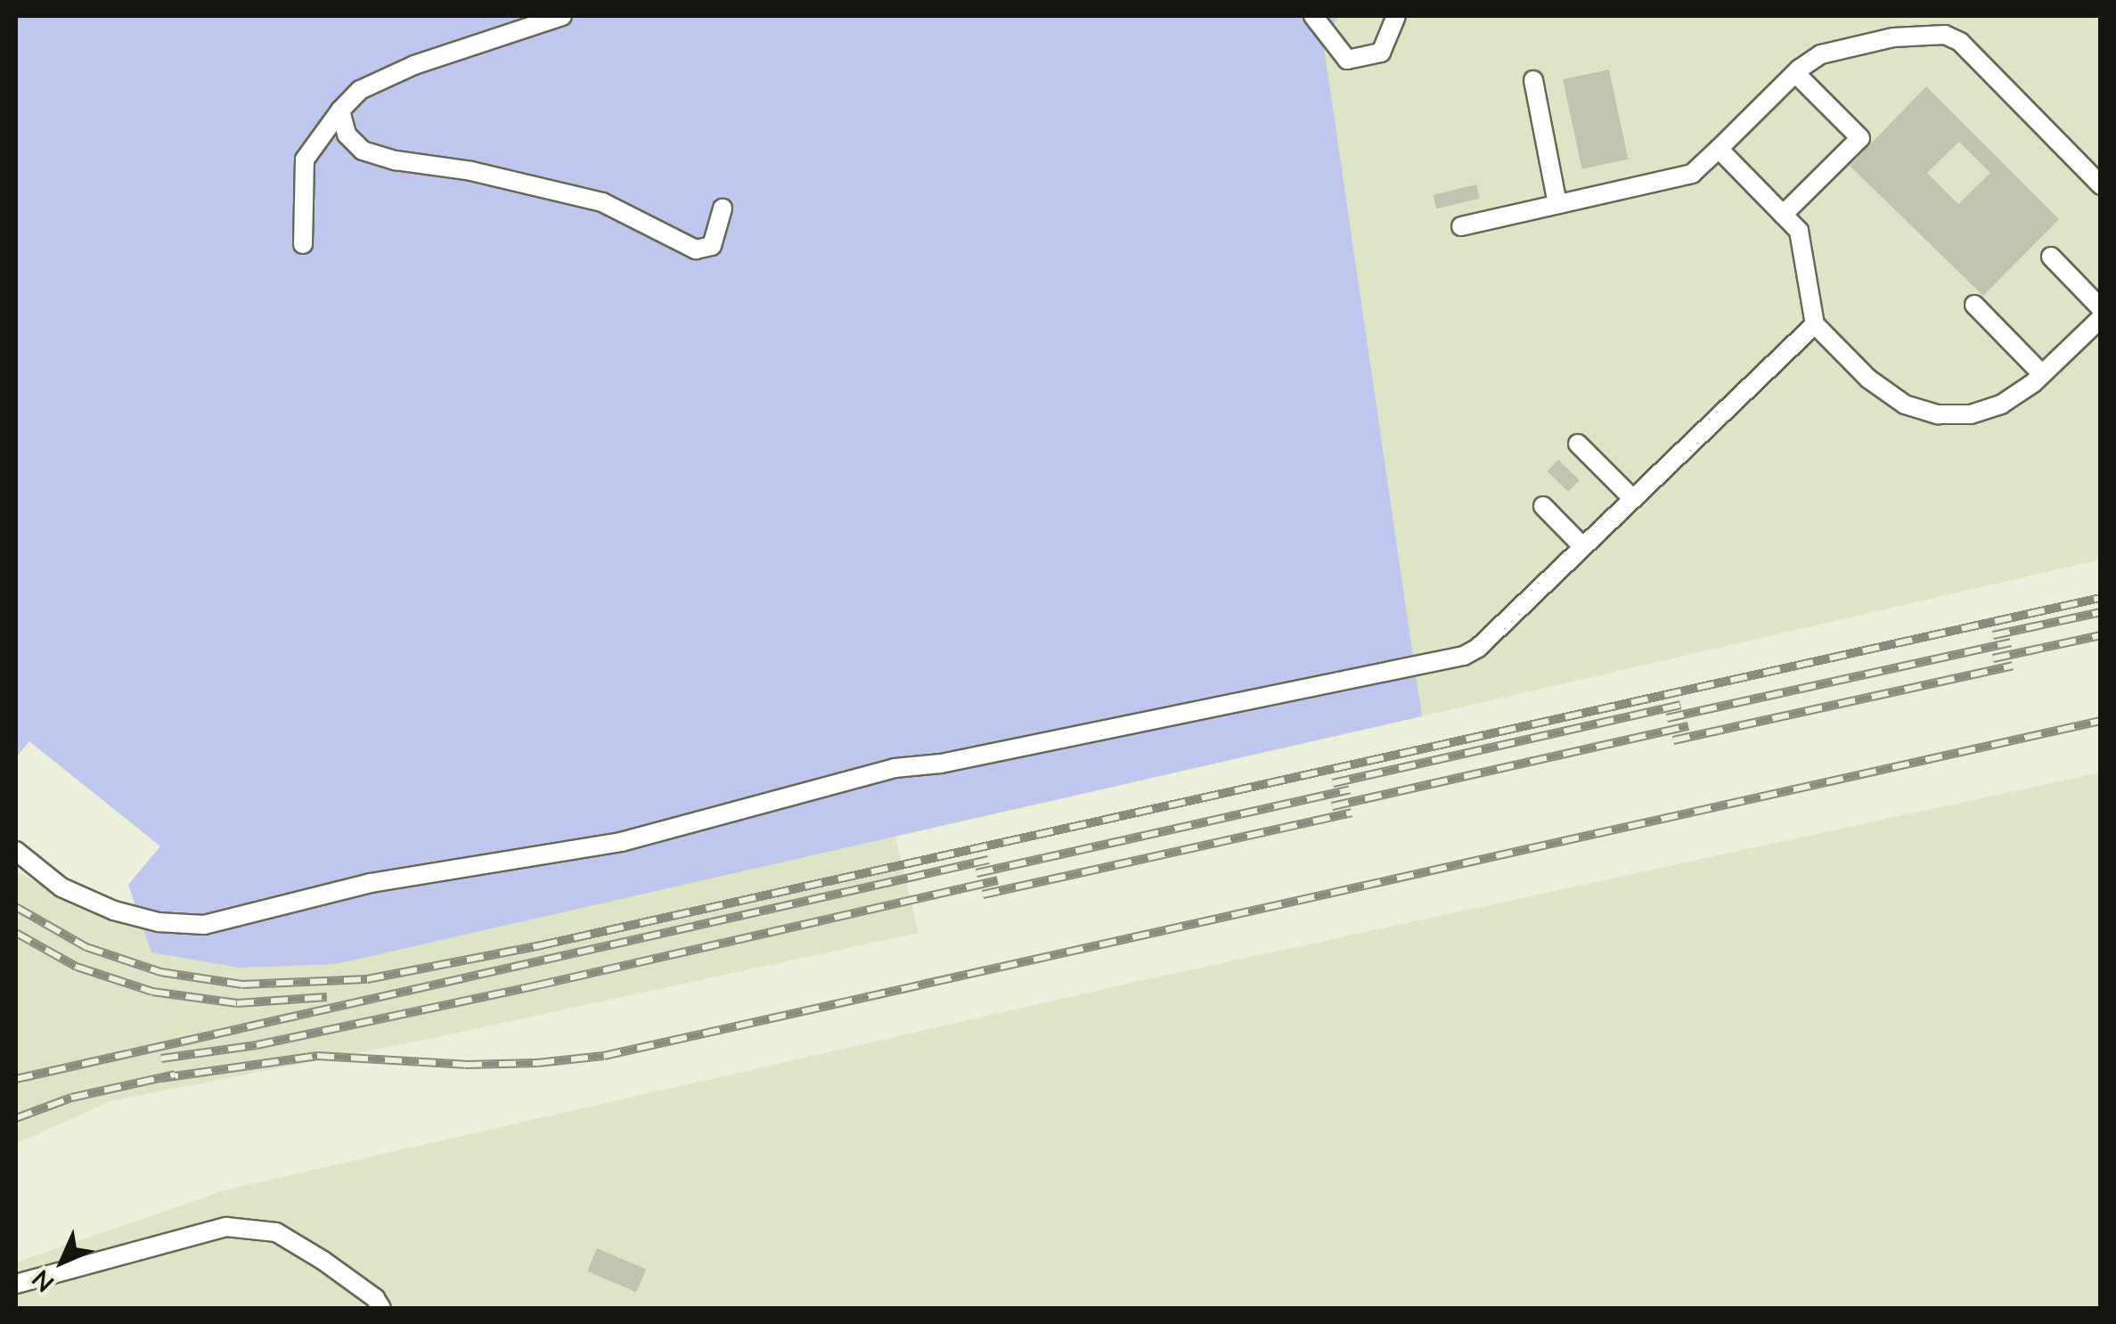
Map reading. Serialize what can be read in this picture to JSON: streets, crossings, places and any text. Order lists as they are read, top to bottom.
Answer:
{
  "north": "bottom left"
}
